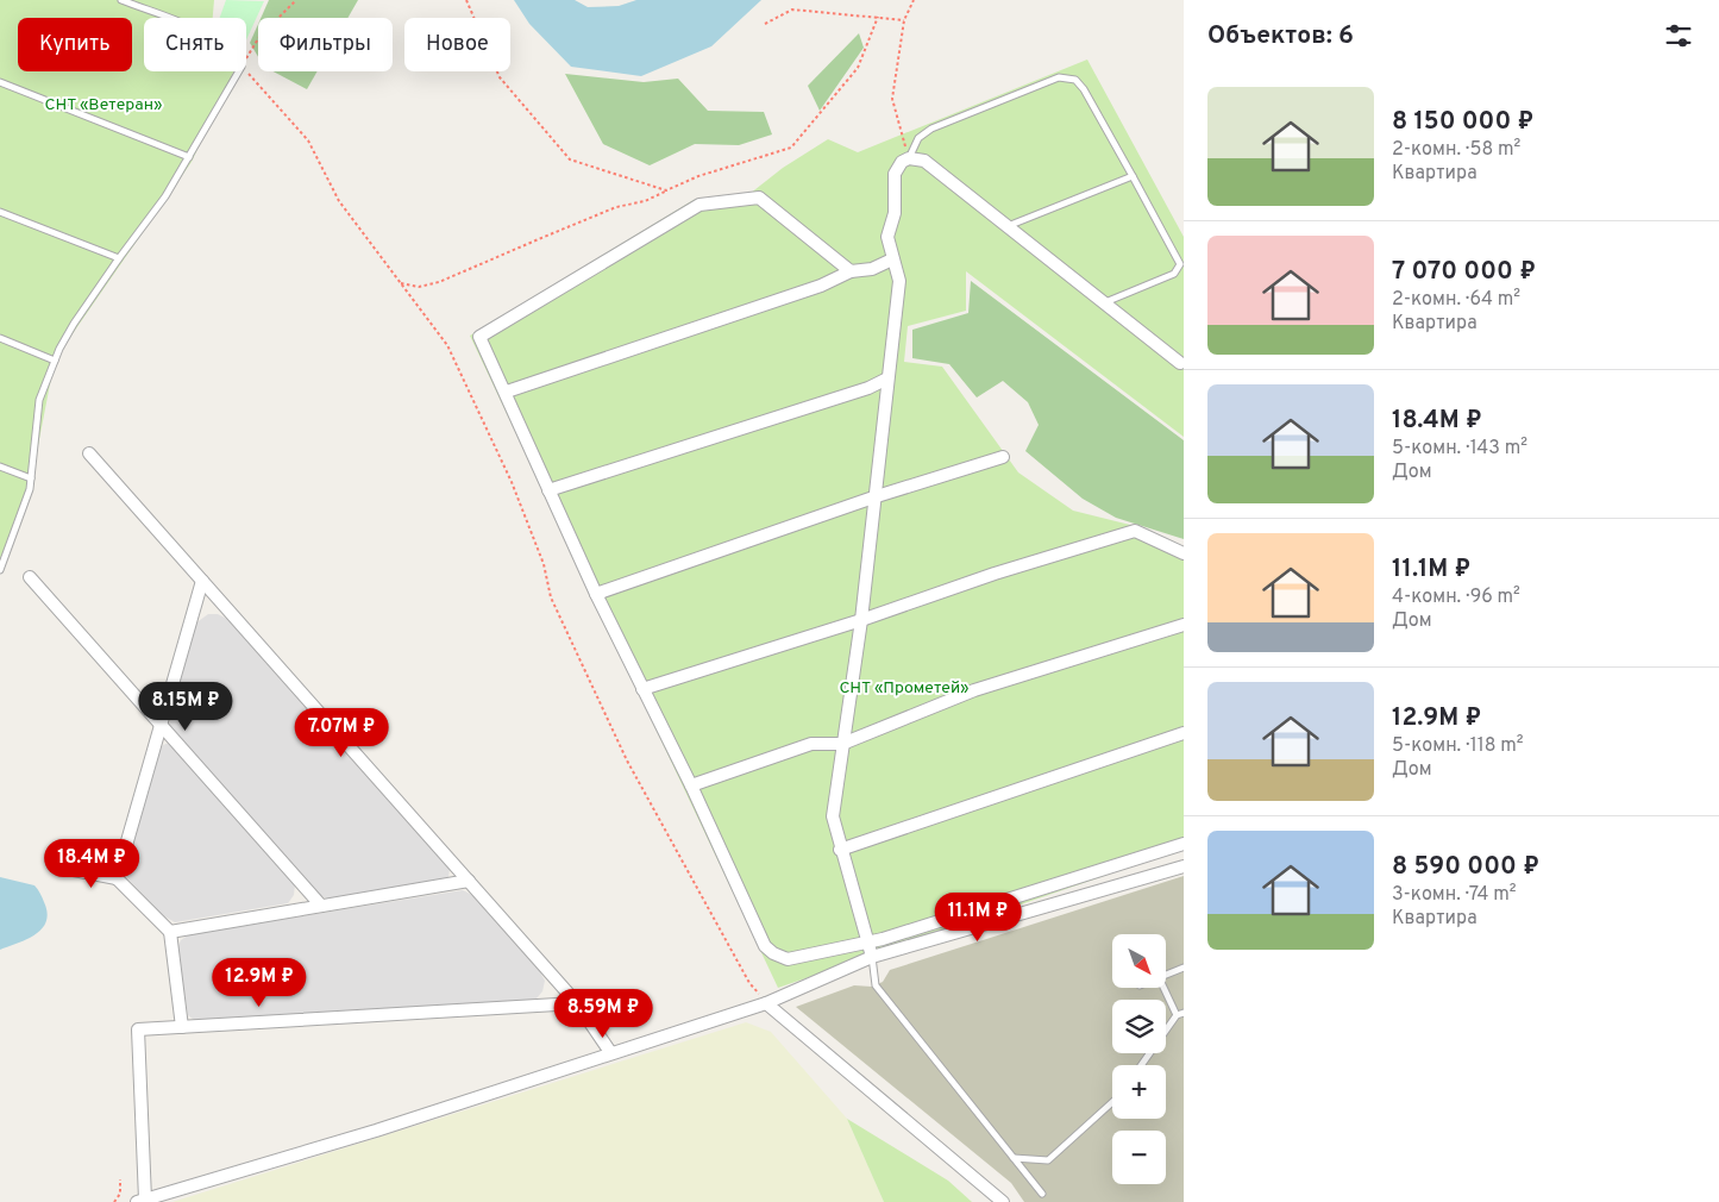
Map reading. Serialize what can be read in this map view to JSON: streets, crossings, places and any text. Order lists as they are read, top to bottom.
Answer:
{
  "parks": ["СНТ «Ветеран»", "СНТ «Прометей»"],
  "north": "bottom right",
  "page": {
    "heading": "Объектов: 6",
    "chip": [
      "Купить",
      "Снять",
      "Фильтры",
      "Новое"
    ],
    "list": [
      {
        "name": "8 150 000 ₽",
        "note": "2-комн. · 58 m² · Квартира"
      },
      {
        "name": "7 070 000 ₽",
        "note": "2-комн. · 64 m² · Квартира"
      },
      {
        "name": "18.4M ₽",
        "note": "5-комн. · 143 m² · Дом"
      },
      {
        "name": "11.1M ₽",
        "note": "4-комн. · 96 m² · Дом"
      },
      {
        "name": "12.9M ₽",
        "note": "5-комн. · 118 m² · Дом"
      },
      {
        "name": "8 590 000 ₽",
        "note": "3-комн. · 74 m² · Квартира"
      }
    ],
    "price": [
      "8.15M ₽",
      "7.07M ₽",
      "18.4M ₽",
      "11.1M ₽",
      "12.9M ₽",
      "8.59M ₽"
    ],
    "map_buttons": ["+", "−"]
  }
}
